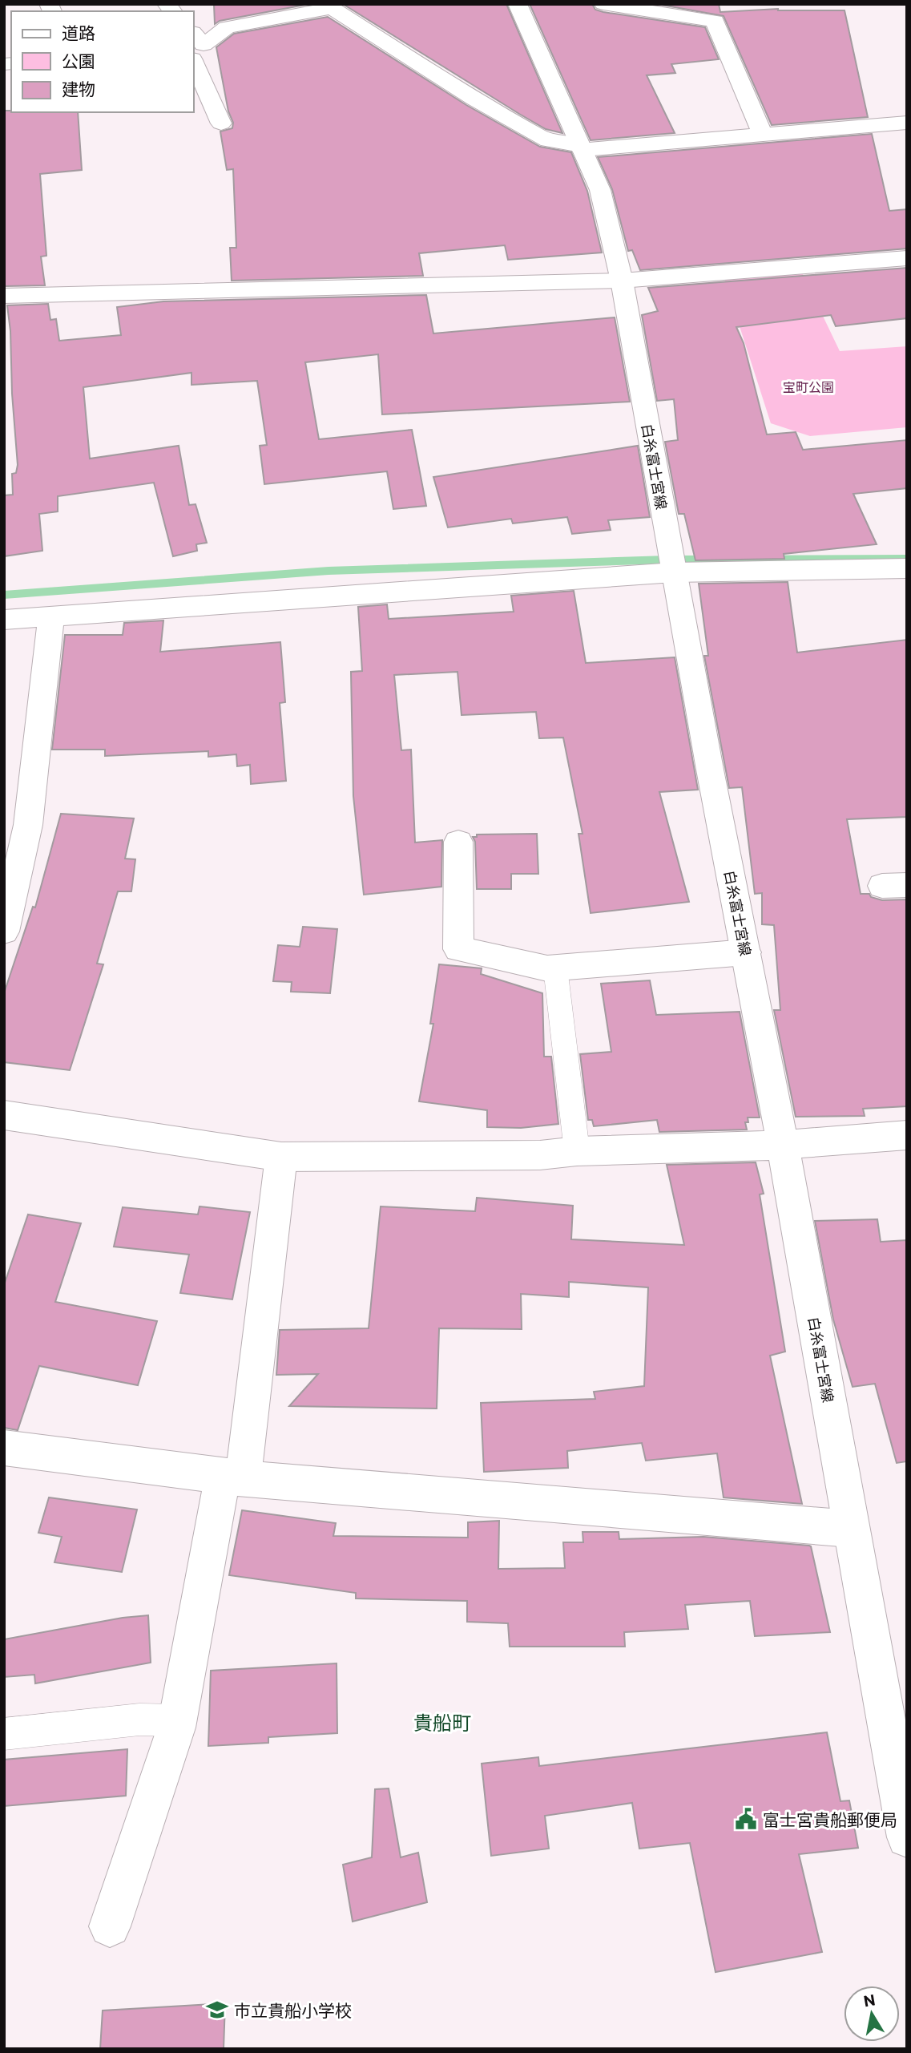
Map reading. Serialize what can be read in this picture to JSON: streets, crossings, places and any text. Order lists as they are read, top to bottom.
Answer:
{
  "streets": {
    "street": ["白糸富士宮線"]
  },
  "districts": ["貴船町"],
  "parks": ["宝町公園"],
  "places": {
    "public building": ["富士宮貴船郵便局"],
    "school or university": ["市立貴船小学校"]
  },
  "legend": ["道路", "公園", "建物"],
  "north": "top"
}
